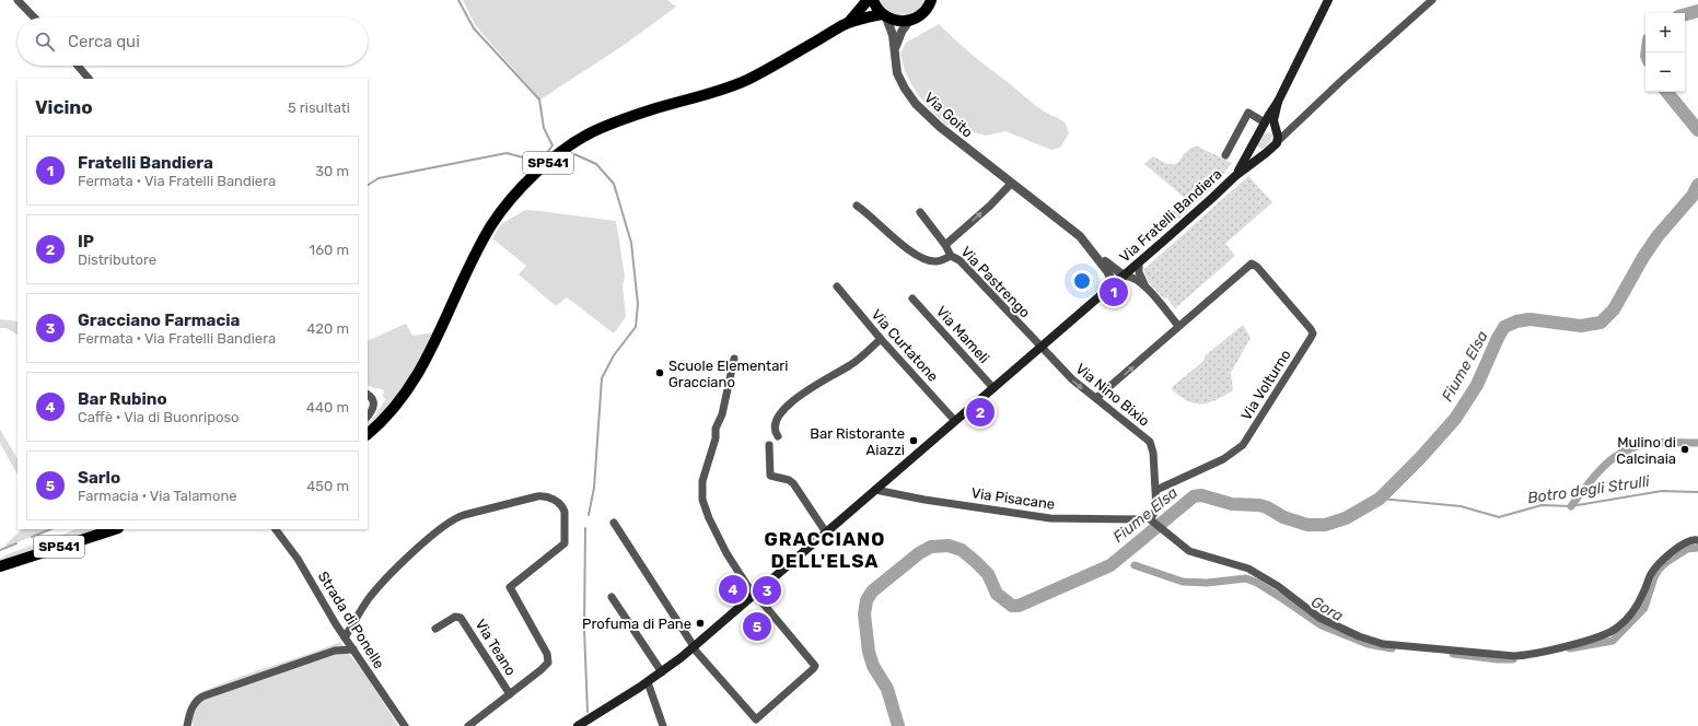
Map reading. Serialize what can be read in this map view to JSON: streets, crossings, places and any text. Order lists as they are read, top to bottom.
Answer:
{
  "streets": {
    "main road": ["SP541", "Via Fratelli Bandiera"],
    "street": [
      "Via Goito",
      "Via Pastrengo",
      "Via Mameli",
      "Via Curtatone",
      "Via Volturno",
      "Via Nino Bixio",
      "Via Pisacane",
      "Strada di Ponelle",
      "Via Teano"
    ]
  },
  "crossings": [
    ["Via Goito", "SP541"],
    ["Via Goito", "Via Fratelli Bandiera"],
    ["Via Fratelli Bandiera", "Via Pastrengo"],
    ["Via Fratelli Bandiera", "Via Mameli"],
    ["Via Fratelli Bandiera", "Via Curtatone"],
    ["Via Fratelli Bandiera", "Via Nino Bixio"],
    ["Via Fratelli Bandiera", "Via Pisacane"],
    ["Via Pastrengo", "Via Nino Bixio"],
    ["Via Volturno", "Via Nino Bixio"],
    ["Via Nino Bixio", "Via Pisacane"],
    ["Strada di Ponelle", "Via Teano"]
  ],
  "districts": ["GRACCIANO DELL'ELSA"],
  "water": ["Fiume Elsa", "Botro degli Strulli", "Gora"],
  "places": [
    "Scuole Elementari Gracciano",
    "Bar Ristorante Aiazzi",
    "Mulino di Calcinaia",
    "Profuma di Pane"
  ],
  "page": {
    "map_buttons": ["+", "−"],
    "search": "Cerca qui",
    "heading": ["Vicino", "5 risultati"],
    "list": [
      {
        "mark": "1",
        "name": "Fratelli Bandiera",
        "note": "Fermata · Via Fratelli Bandiera",
        "value": "30 m"
      },
      {
        "mark": "2",
        "name": "IP",
        "note": "Distributore",
        "value": "160 m"
      },
      {
        "mark": "3",
        "name": "Gracciano Farmacia",
        "note": "Fermata · Via Fratelli Bandiera",
        "value": "420 m"
      },
      {
        "mark": "4",
        "name": "Bar Rubino",
        "note": "Caffè · Via di Buonriposo",
        "value": "440 m"
      },
      {
        "mark": "5",
        "name": "Sarlo",
        "note": "Farmacia · Via Talamone",
        "value": "450 m"
      }
    ],
    "pins": [
      "1",
      "2",
      "4",
      "3",
      "5"
    ]
  }
}
